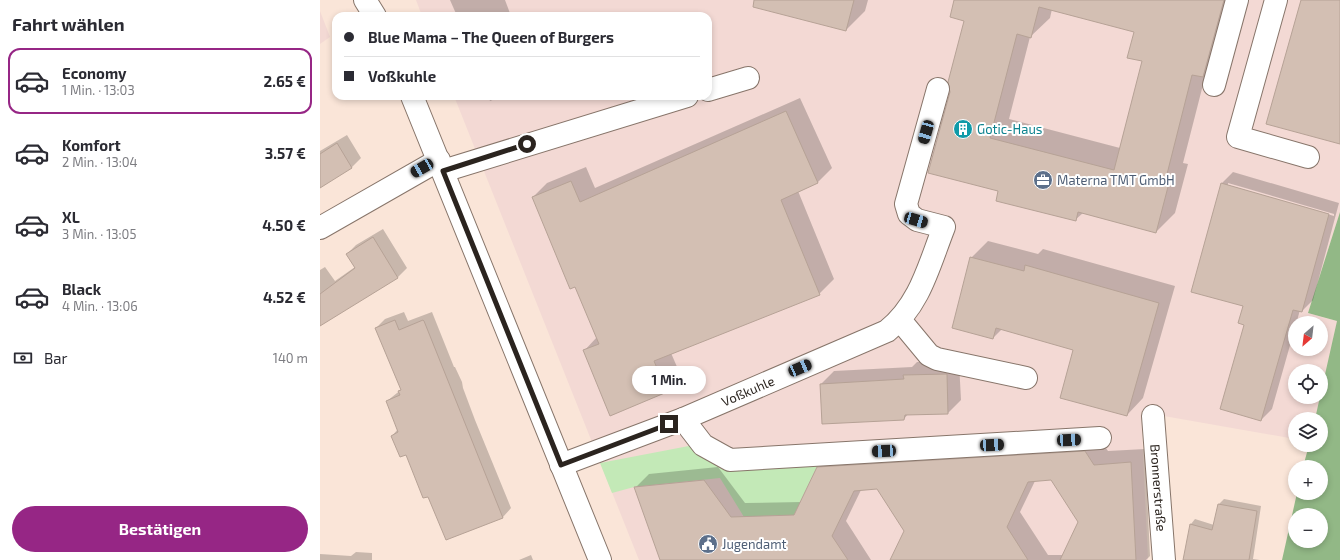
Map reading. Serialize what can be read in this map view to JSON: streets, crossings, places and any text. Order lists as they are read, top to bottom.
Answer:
{
  "streets": {
    "street": ["Voßkuhle", "Bronnerstraße"]
  },
  "places": {
    "building": ["Gotic-Haus"],
    "office": ["Materna TMT GmbH"],
    "public building": ["Jugendamt"]
  },
  "north": "bottom left",
  "page": {
    "heading": "Fahrt wählen",
    "banner": ["Blue Mama – The Queen of Burgers", "Voßkuhle"],
    "list": [
      {
        "name": "Economy",
        "note": "1 Min. · 13:03",
        "value": "2.65 €"
      },
      {
        "name": "Komfort",
        "note": "2 Min. · 13:04",
        "value": "3.57 €"
      },
      {
        "name": "XL",
        "note": "3 Min. · 13:05",
        "value": "4.50 €"
      },
      {
        "name": "Black",
        "note": "4 Min. · 13:06",
        "value": "4.52 €"
      }
    ],
    "map_buttons": ["+", "−"],
    "pay": ["Bar", "140 m"],
    "bubble": "1 Min.",
    "buttons": "Bestätigen"
  }
}
